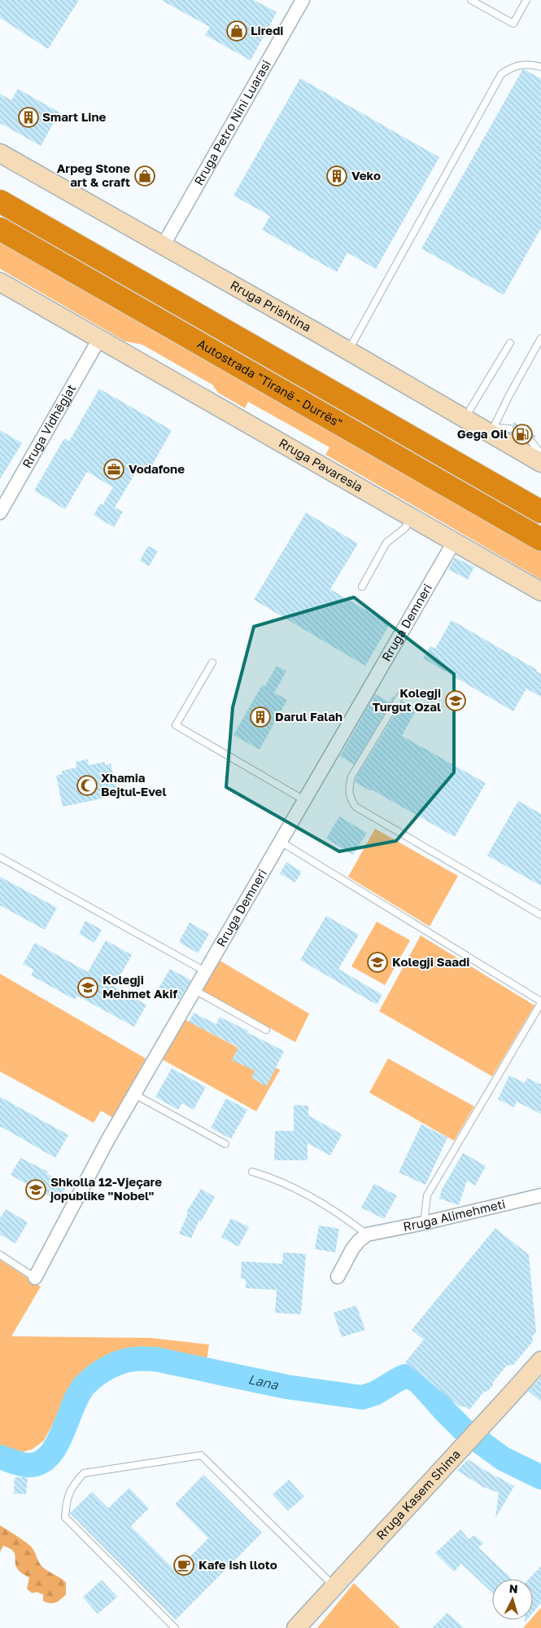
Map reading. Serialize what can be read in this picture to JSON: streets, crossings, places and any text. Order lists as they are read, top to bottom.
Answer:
{
  "streets": {
    "highway": ["Autostrada \"Tiranë - Durrës\""],
    "main road": ["Rruga Prishtina", "Rruga Pavaresia", "Rruga Kasem Shima"],
    "street": [
      "Rruga Petro Nini Luarasi",
      "Rruga Vidhëgjat",
      "Rruga Demneri",
      "Rruga Alimehmeti"
    ]
  },
  "crossings": [
    ["Rruga Petro Nini Luarasi", "Rruga Prishtina"],
    ["Rruga Vidhëgjat", "Rruga Pavaresia"],
    ["Rruga Pavaresia", "Rruga Demneri"]
  ],
  "water": ["Lana"],
  "places": {
    "shop": ["Liredi", "Arpeg Stone art & craft"],
    "building": ["Smart Line", "Veko", "Darul Falah"],
    "fuel station": ["Gega Oil"],
    "office": ["Vodafone"],
    "school or university": [
      "Kolegji Turgut Ozal",
      "Kolegji Saadi",
      "Kolegji Mehmet Akif",
      "Shkolla 12-Vjeçare jopublike \"Nobel\""
    ],
    "mosque": ["Xhamia Bejtul-Evel"],
    "cafe": ["Kafe ish lloto"]
  },
  "north": "top"
}
